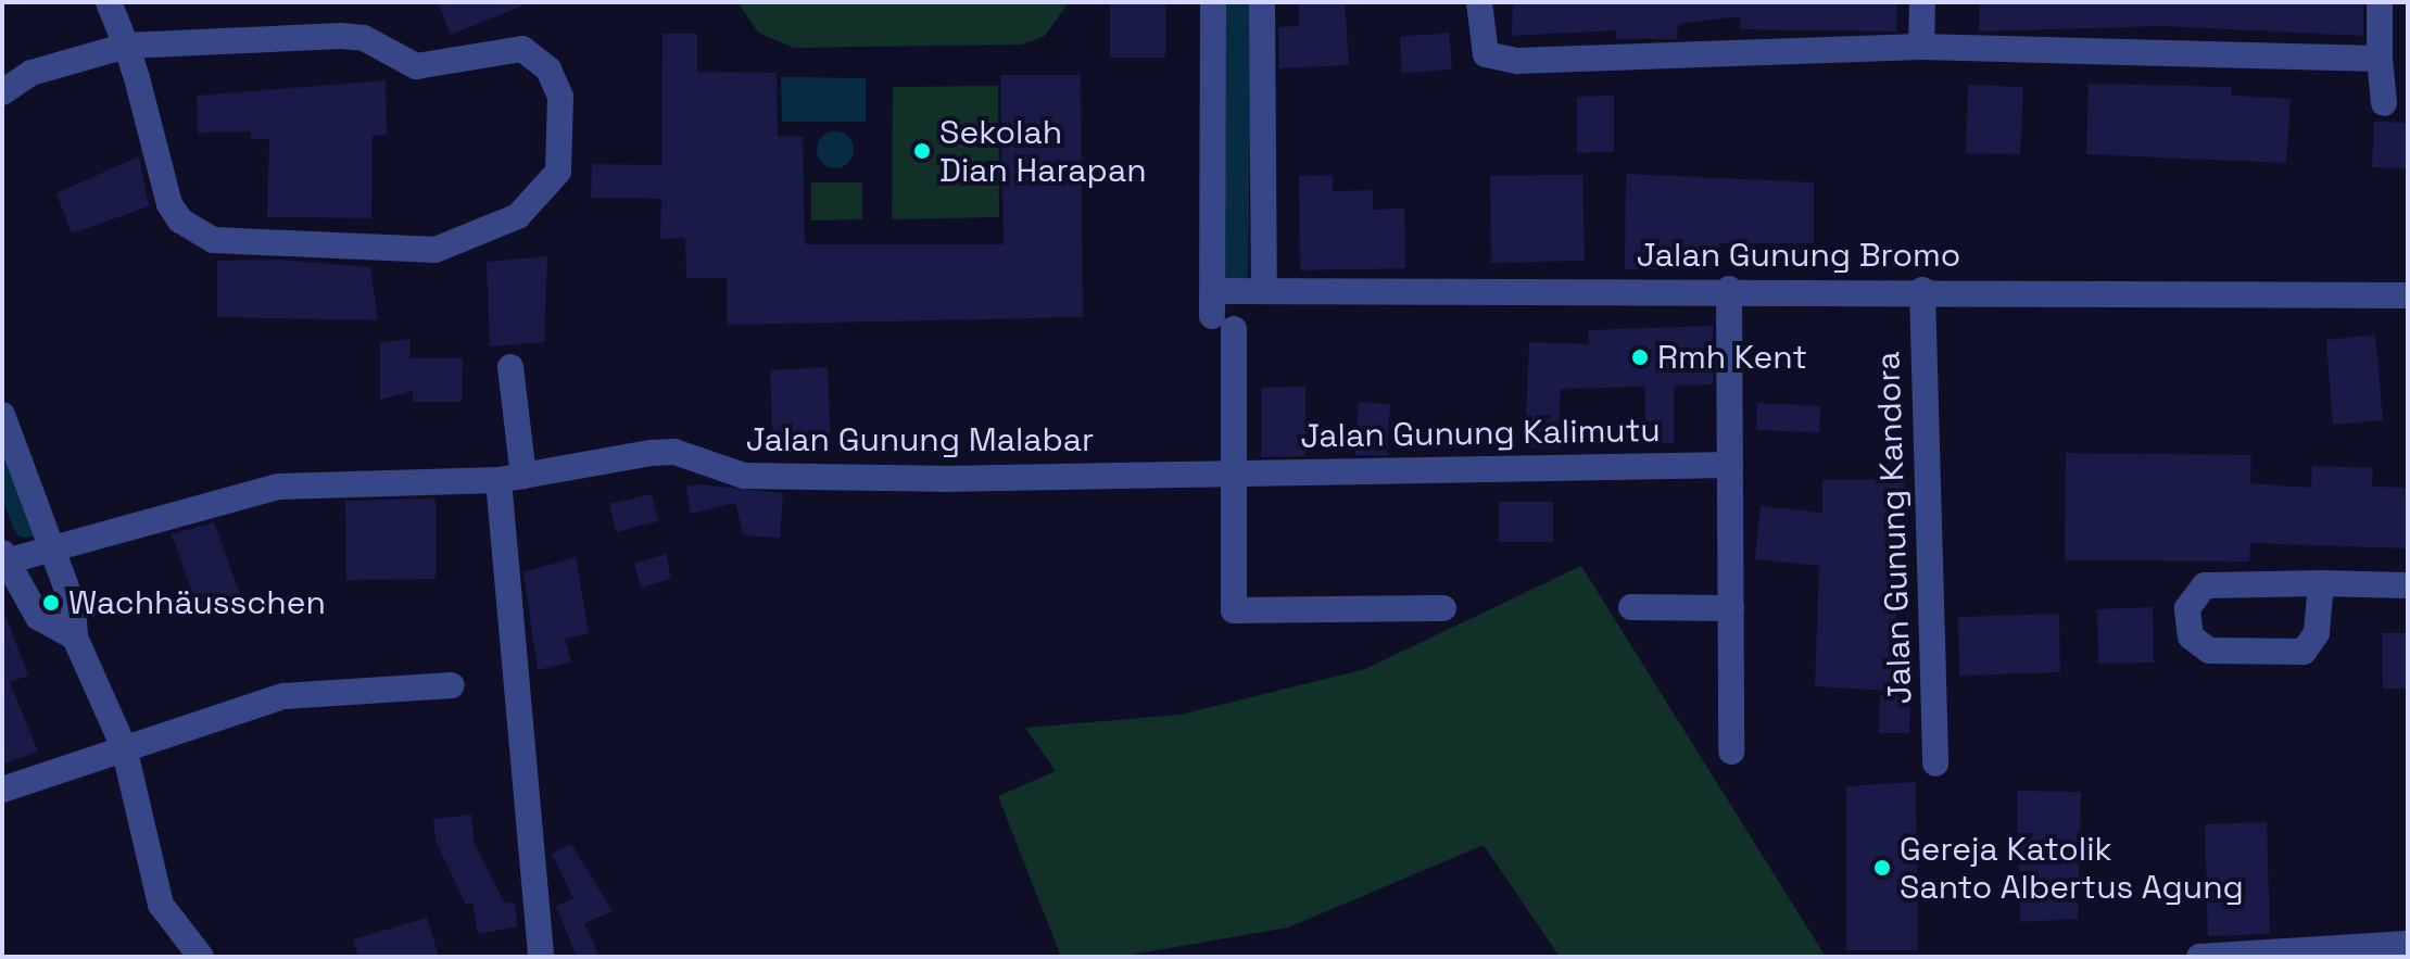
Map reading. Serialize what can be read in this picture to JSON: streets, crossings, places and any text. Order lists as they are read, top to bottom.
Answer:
{
  "streets": {
    "street": [
      "Jalan Gunung Bromo",
      "Jalan Gunung Kalimutu",
      "Jalan Gunung Malabar",
      "Jalan Gunung Kandora"
    ]
  },
  "crossings": [
    ["Jalan Gunung Bromo", "Jalan Gunung Kandora"],
    ["Jalan Gunung Kalimutu", "Jalan Gunung Malabar"]
  ],
  "places": [
    "Sekolah Dian Harapan",
    "Rmh Kent",
    "Wachhäusschen",
    "Gereja Katolik Santo Albertus Agung"
  ]
}
